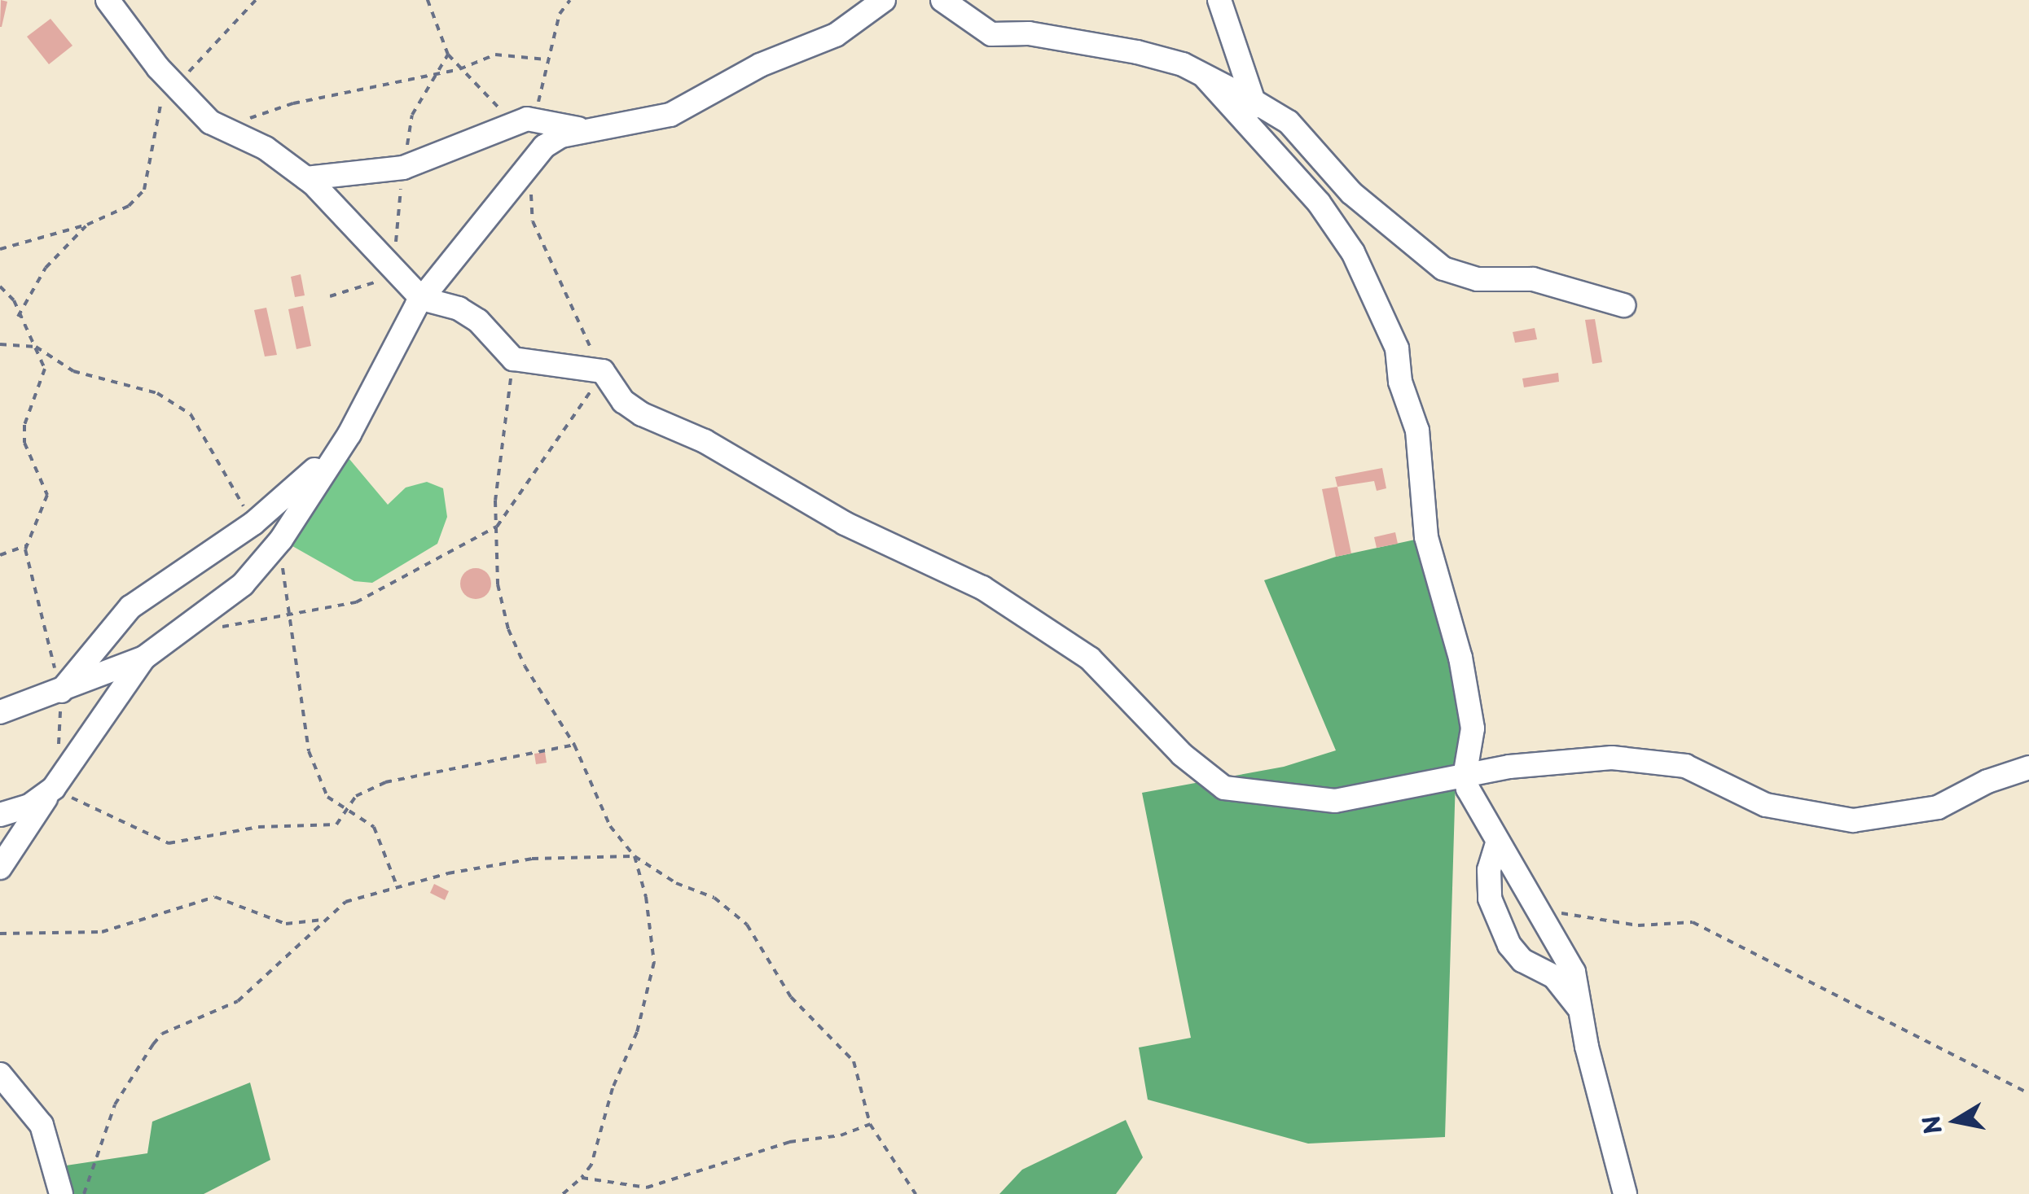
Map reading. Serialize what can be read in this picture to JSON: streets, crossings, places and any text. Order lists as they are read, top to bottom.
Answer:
{
  "north": "left"
}
